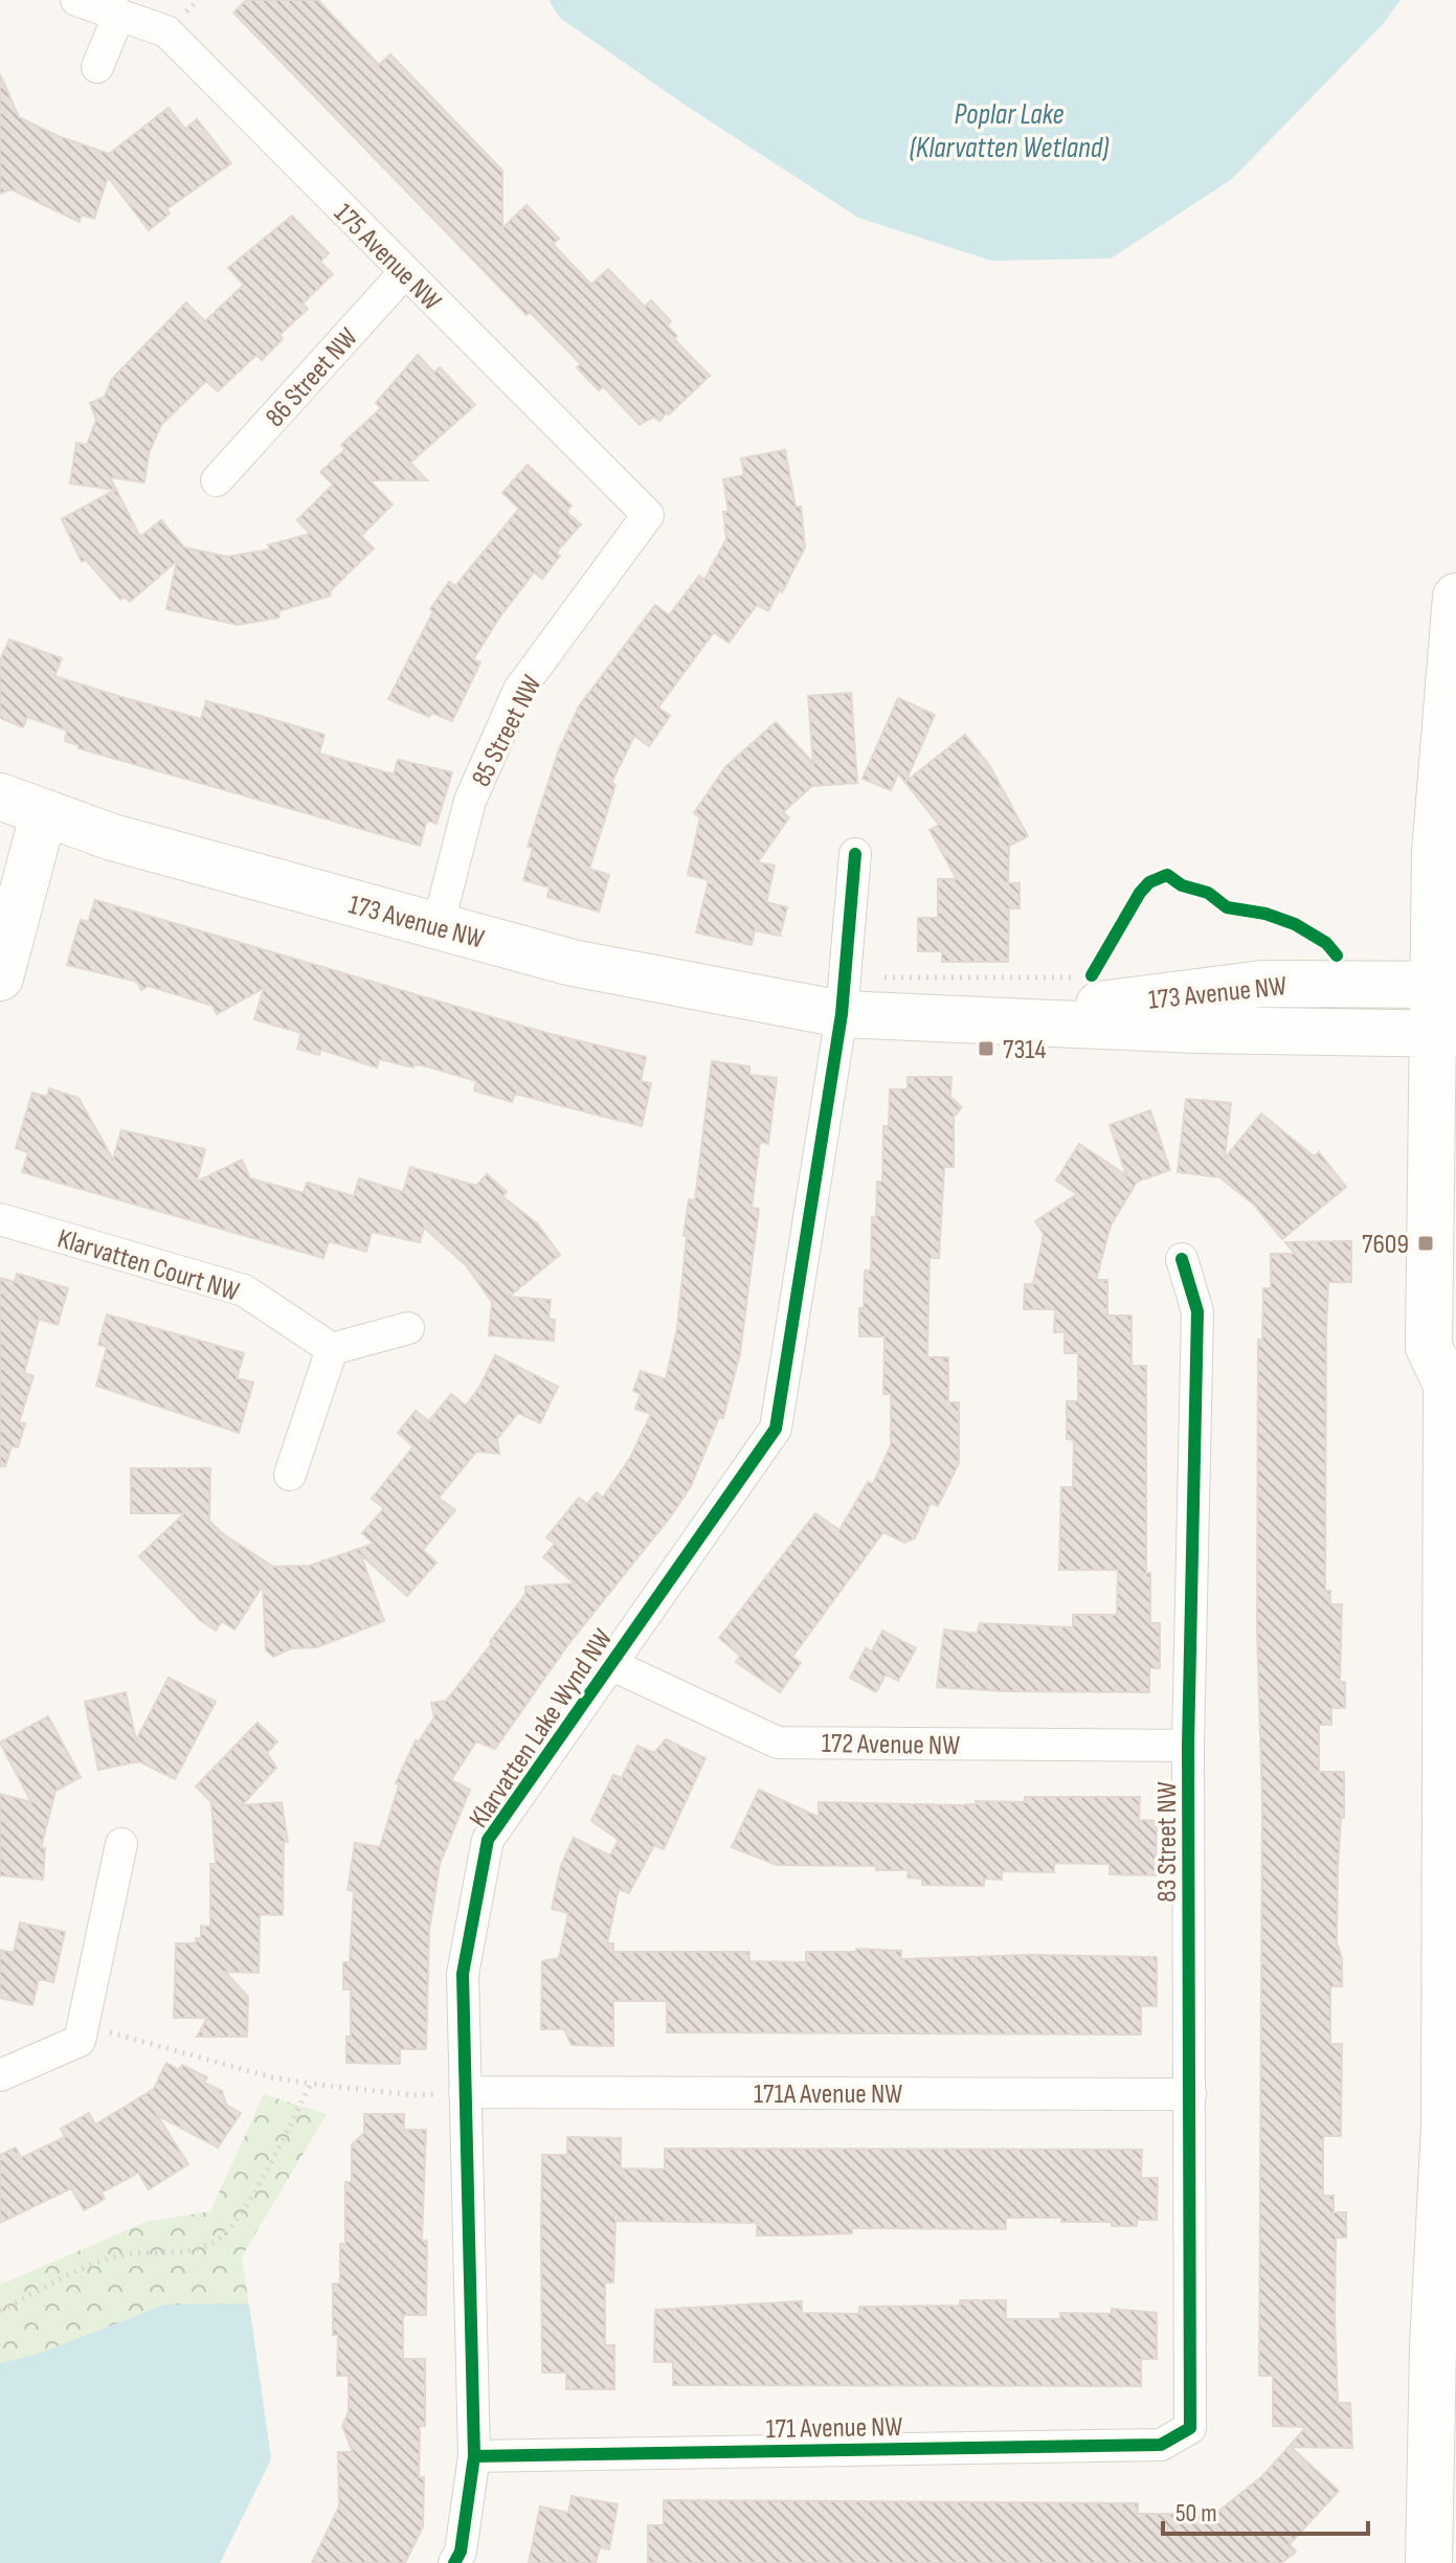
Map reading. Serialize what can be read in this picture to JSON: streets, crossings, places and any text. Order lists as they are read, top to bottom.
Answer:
{
  "streets": {
    "street": [
      "175 Avenue NW",
      "86 Street NW",
      "85 Street NW",
      "173 Avenue NW",
      "Klarvatten Court NW",
      "Klarvatten Lake Wynd NW",
      "172 Avenue NW",
      "83 Street NW",
      "171A Avenue NW",
      "171 Avenue NW"
    ]
  },
  "crossings": [
    ["175 Avenue NW", "86 Street NW"],
    ["175 Avenue NW", "85 Street NW"],
    ["85 Street NW", "173 Avenue NW"],
    ["173 Avenue NW", "Klarvatten Lake Wynd NW"],
    ["Klarvatten Lake Wynd NW", "172 Avenue NW"],
    ["Klarvatten Lake Wynd NW", "171A Avenue NW"],
    ["Klarvatten Lake Wynd NW", "171 Avenue NW"],
    ["172 Avenue NW", "83 Street NW"],
    ["83 Street NW", "171A Avenue NW"],
    ["83 Street NW", "171 Avenue NW"]
  ],
  "water": ["Poplar Lake (Klarvatten Wetland)"],
  "places": {
    "transit": ["7314", "7609"]
  },
  "scale_bar": "50 m"
}
